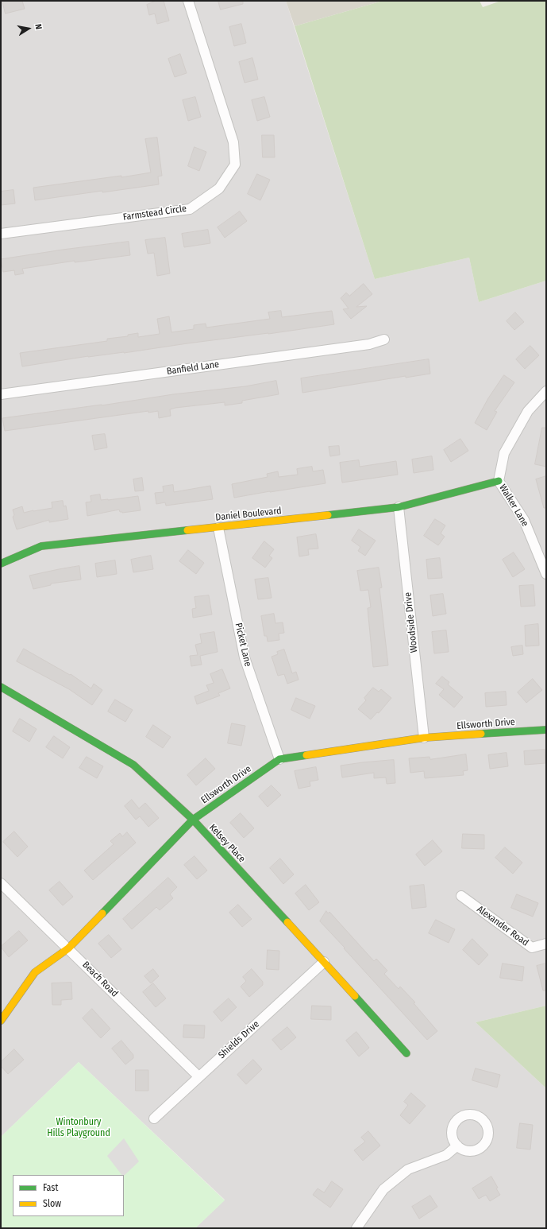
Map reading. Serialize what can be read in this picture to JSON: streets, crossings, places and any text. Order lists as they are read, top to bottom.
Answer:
{
  "streets": {
    "street": [
      "Farmstead Circle",
      "Banfield Lane",
      "Walker Lane",
      "Daniel Boulevard",
      "Woodside Drive",
      "Picket Lane",
      "Ellsworth Drive",
      "Kelsey Place",
      "Alexander Road",
      "Beach Road",
      "Shields Drive"
    ]
  },
  "crossings": [
    ["Walker Lane", "Daniel Boulevard"],
    ["Daniel Boulevard", "Woodside Drive"],
    ["Daniel Boulevard", "Picket Lane"],
    ["Woodside Drive", "Ellsworth Drive"],
    ["Picket Lane", "Ellsworth Drive"],
    ["Ellsworth Drive", "Kelsey Place"],
    ["Ellsworth Drive", "Beach Road"],
    ["Kelsey Place", "Shields Drive"],
    ["Beach Road", "Shields Drive"]
  ],
  "parks": ["Wintonbury Hills Playground"],
  "legend": ["Fast", "Slow"],
  "north": "right"
}
